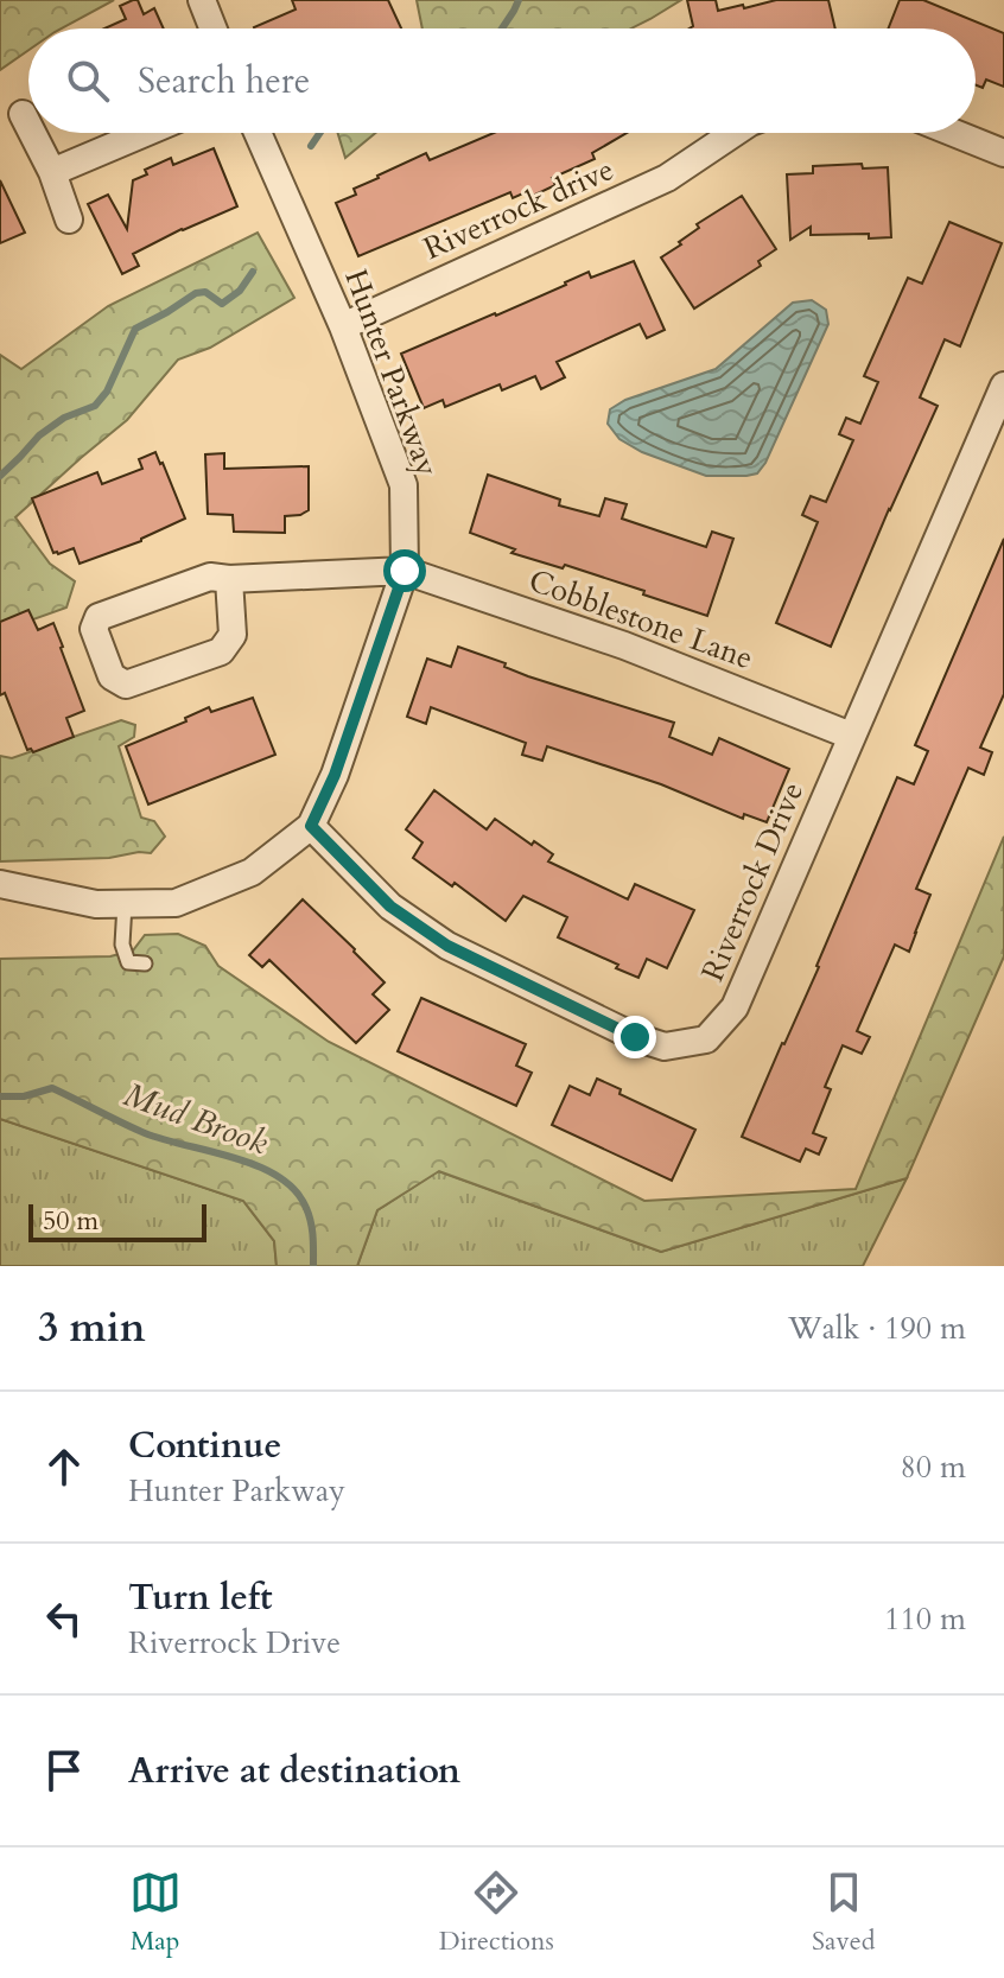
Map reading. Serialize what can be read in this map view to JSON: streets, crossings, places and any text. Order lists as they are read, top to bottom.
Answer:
{
  "streets": {
    "street": [
      "Riverrock drive",
      "Hunter Parkway",
      "Cobblestone Lane",
      "Riverrock Drive"
    ]
  },
  "crossings": [
    ["Riverrock drive", "Hunter Parkway"],
    ["Hunter Parkway", "Cobblestone Lane"],
    ["Hunter Parkway", "Riverrock Drive"],
    ["Cobblestone Lane", "Riverrock Drive"]
  ],
  "water": ["Mud Brook"],
  "scale_bar": "50 m",
  "page": {
    "search": "Search here",
    "scale": "50 m",
    "heading": ["3 min", "Walk · 190 m"],
    "list": [
      ["Continue", "Hunter Parkway", "80 m"],
      ["Turn left", "Riverrock Drive", "110 m"],
      "Arrive at destination"
    ],
    "nav": ["Map", "Directions", "Saved"]
  }
}
